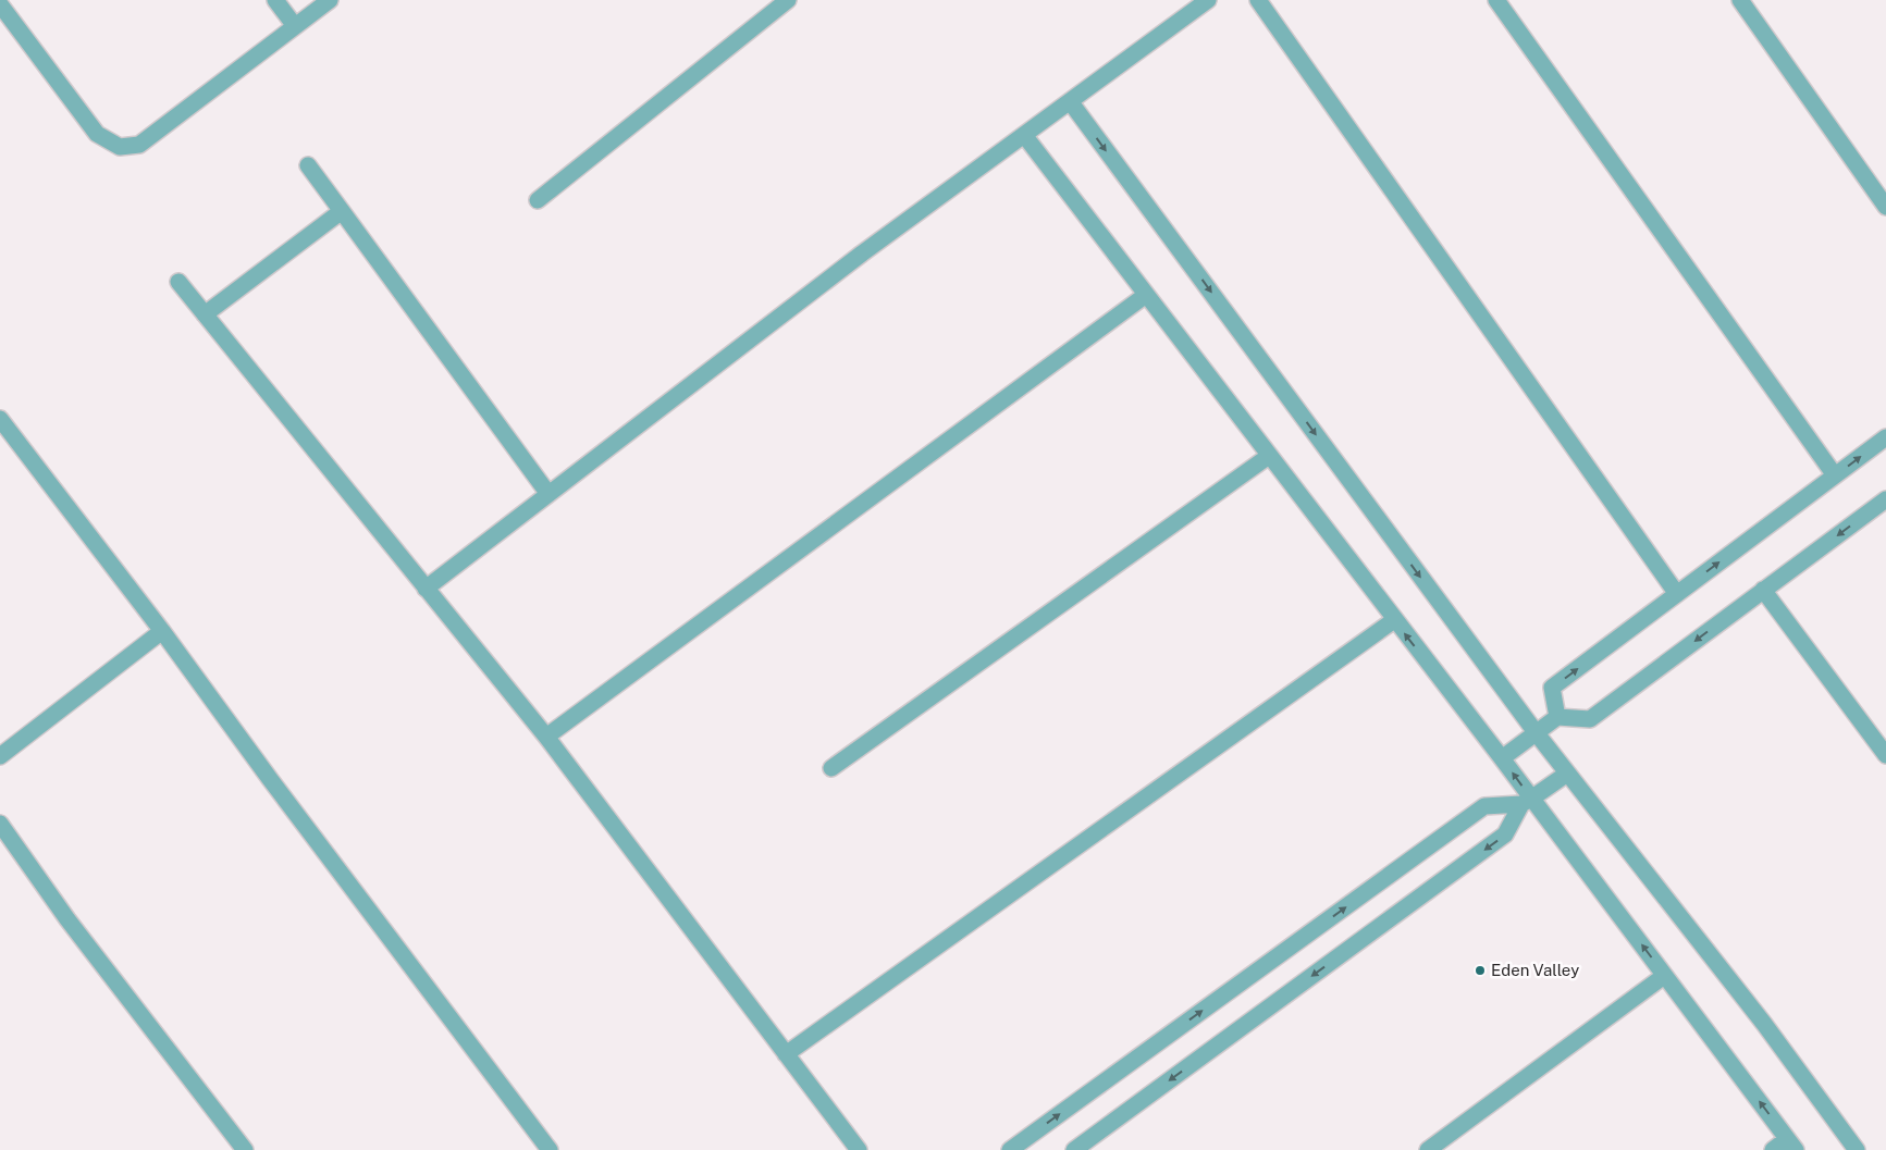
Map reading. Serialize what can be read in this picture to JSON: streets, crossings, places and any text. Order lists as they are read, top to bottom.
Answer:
{
  "places": ["Eden Valley"]
}
